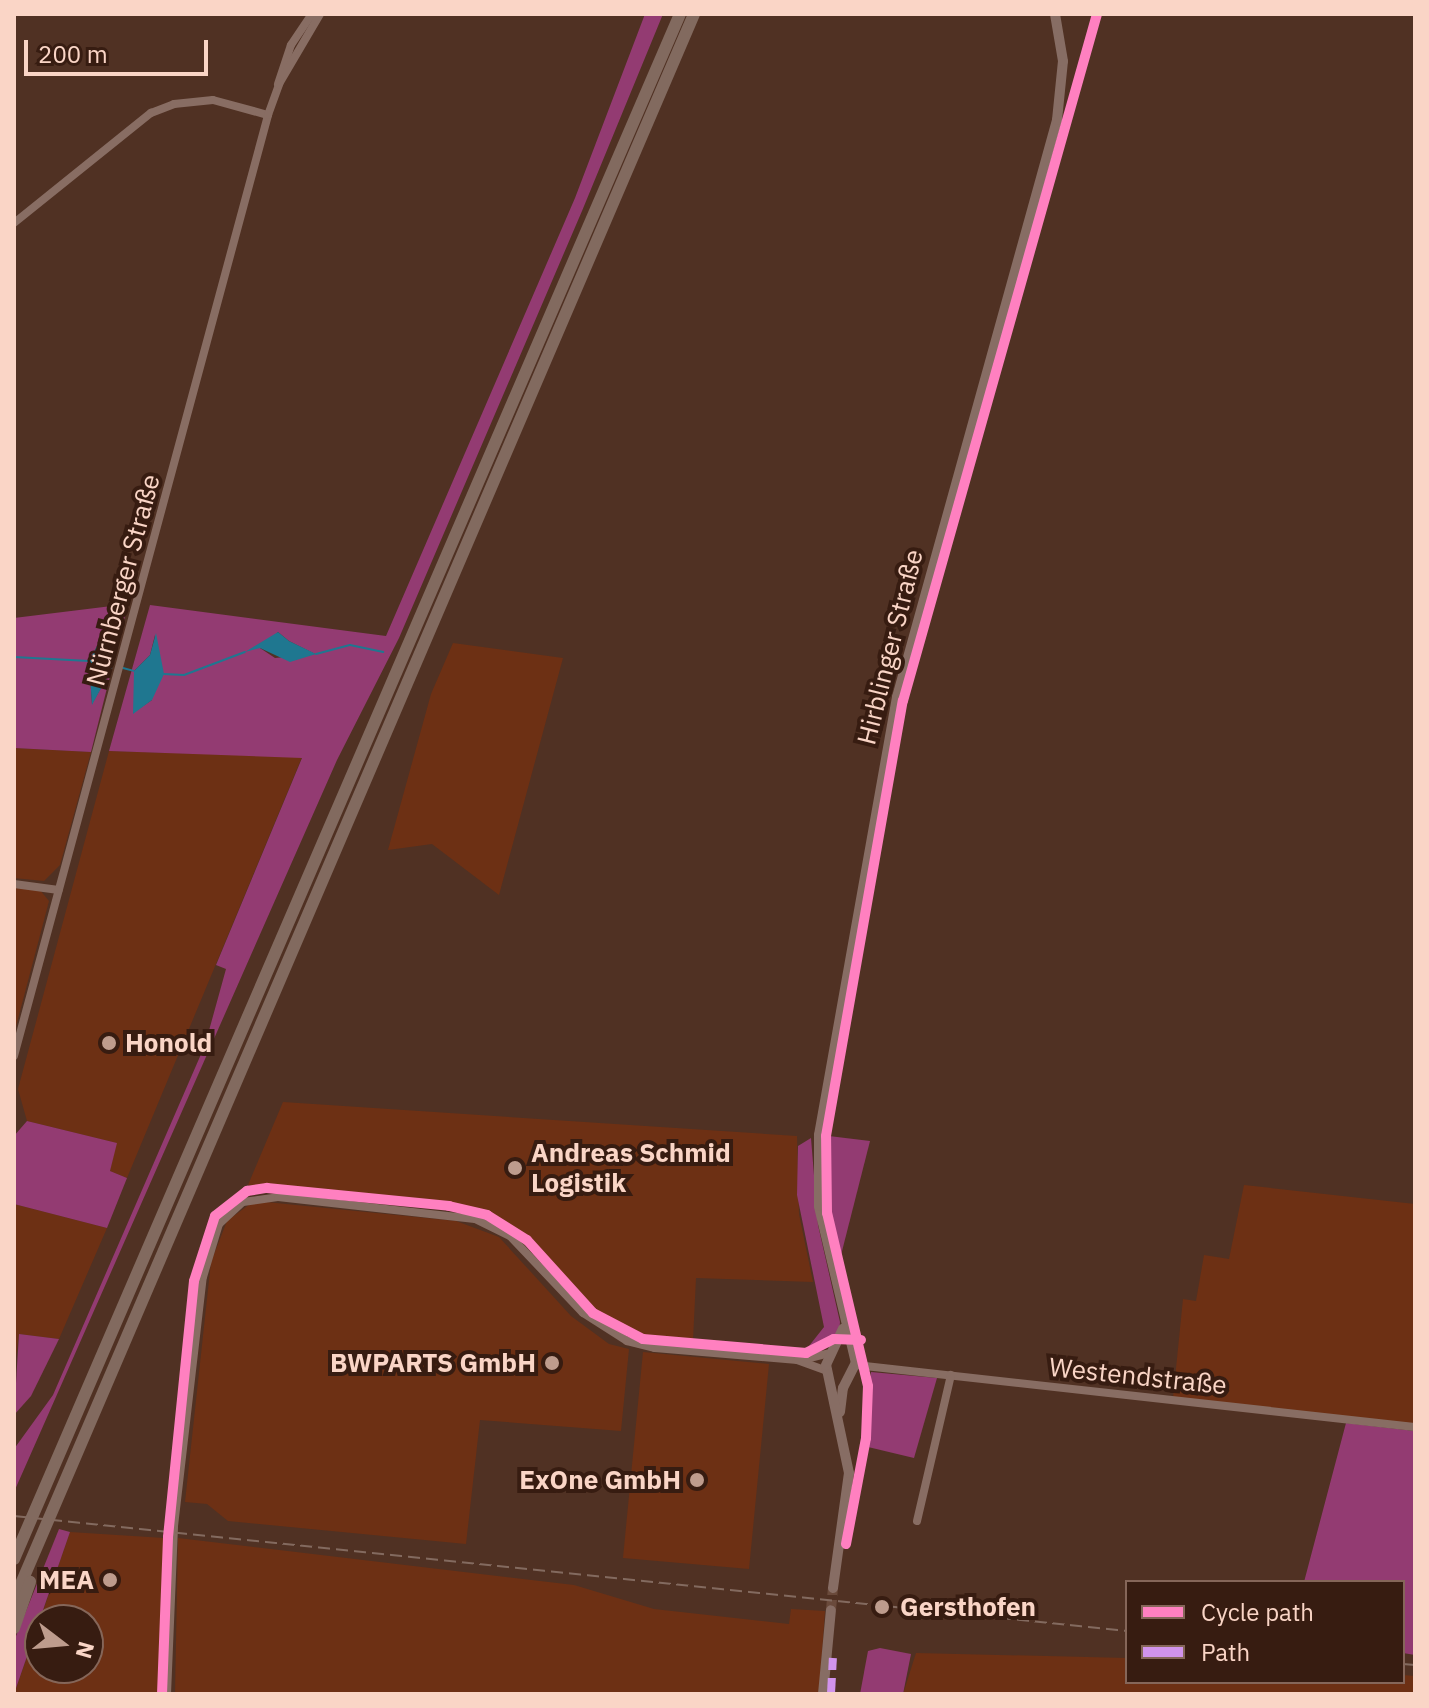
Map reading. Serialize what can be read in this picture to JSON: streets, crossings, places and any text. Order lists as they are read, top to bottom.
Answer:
{
  "streets": {
    "main road": ["Hirblinger Straße"],
    "street": ["Nürnberger Straße", "Westendstraße"]
  },
  "crossings": [
    ["Hirblinger Straße", "Westendstraße"]
  ],
  "places": [
    "Honold",
    "Andreas Schmid Logistik",
    "BWPARTS GmbH",
    "ExOne GmbH",
    "MEA",
    "Gersthofen"
  ],
  "legend": ["Cycle path", "Path"],
  "scale_bar": "200 m",
  "north": "right"
}
